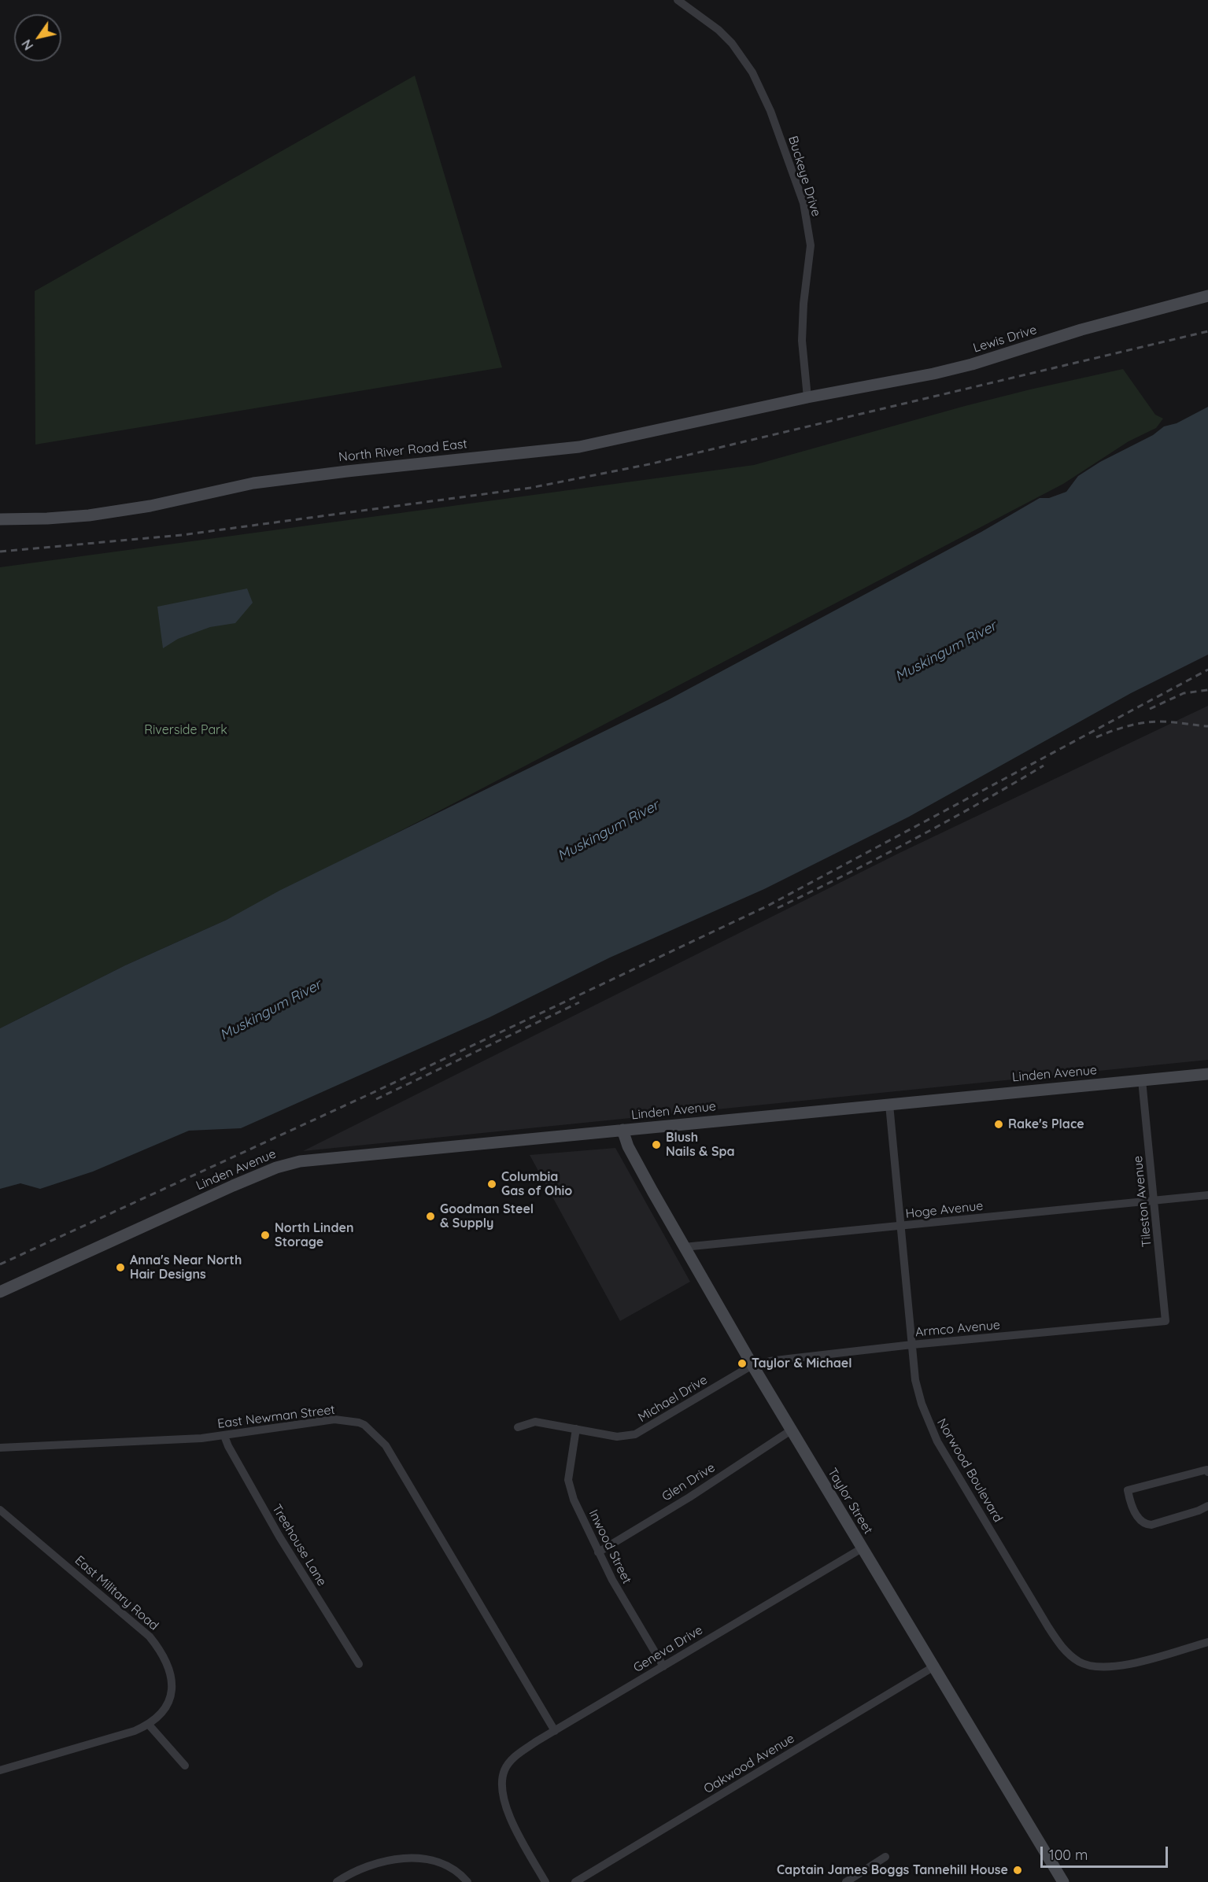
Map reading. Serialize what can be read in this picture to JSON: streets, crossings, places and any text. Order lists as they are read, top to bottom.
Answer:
{
  "streets": {
    "street": [
      "Buckeye Drive",
      "Lewis Drive",
      "North River Road East",
      "Linden Avenue",
      "Tileston Avenue",
      "Hoge Avenue",
      "Armco Avenue",
      "Michael Drive",
      "East Newman Street",
      "Norwood Boulevard",
      "Glen Drive",
      "Taylor Street",
      "Treehouse Lane",
      "Inwood Street",
      "East Military Road",
      "Geneva Drive",
      "Oakwood Avenue"
    ]
  },
  "crossings": [
    ["Buckeye Drive", "Lewis Drive"],
    ["Buckeye Drive", "North River Road East"],
    ["Lewis Drive", "North River Road East"],
    ["Linden Avenue", "Tileston Avenue"],
    ["Linden Avenue", "Norwood Boulevard"],
    ["Linden Avenue", "Taylor Street"],
    ["Tileston Avenue", "Hoge Avenue"],
    ["Tileston Avenue", "Armco Avenue"],
    ["Hoge Avenue", "Norwood Boulevard"],
    ["Hoge Avenue", "Taylor Street"],
    ["Armco Avenue", "Michael Drive"],
    ["Armco Avenue", "Norwood Boulevard"],
    ["Armco Avenue", "Taylor Street"],
    ["Michael Drive", "Taylor Street"],
    ["Michael Drive", "Inwood Street"],
    ["East Newman Street", "Treehouse Lane"],
    ["East Newman Street", "Geneva Drive"],
    ["Glen Drive", "Taylor Street"],
    ["Glen Drive", "Inwood Street"],
    ["Taylor Street", "Geneva Drive"],
    ["Taylor Street", "Oakwood Avenue"],
    ["Inwood Street", "Geneva Drive"]
  ],
  "water": ["Muskingum River"],
  "parks": ["Riverside Park"],
  "places": [
    "Rake's Place",
    "Blush Nails & Spa",
    "Columbia Gas of Ohio",
    "Goodman Steel & Supply",
    "North Linden Storage",
    "Anna's Near North Hair Designs",
    "Taylor & Michael",
    "Captain James Boggs Tannehill House"
  ],
  "scale_bar": "100 m",
  "north": "bottom left"
}
